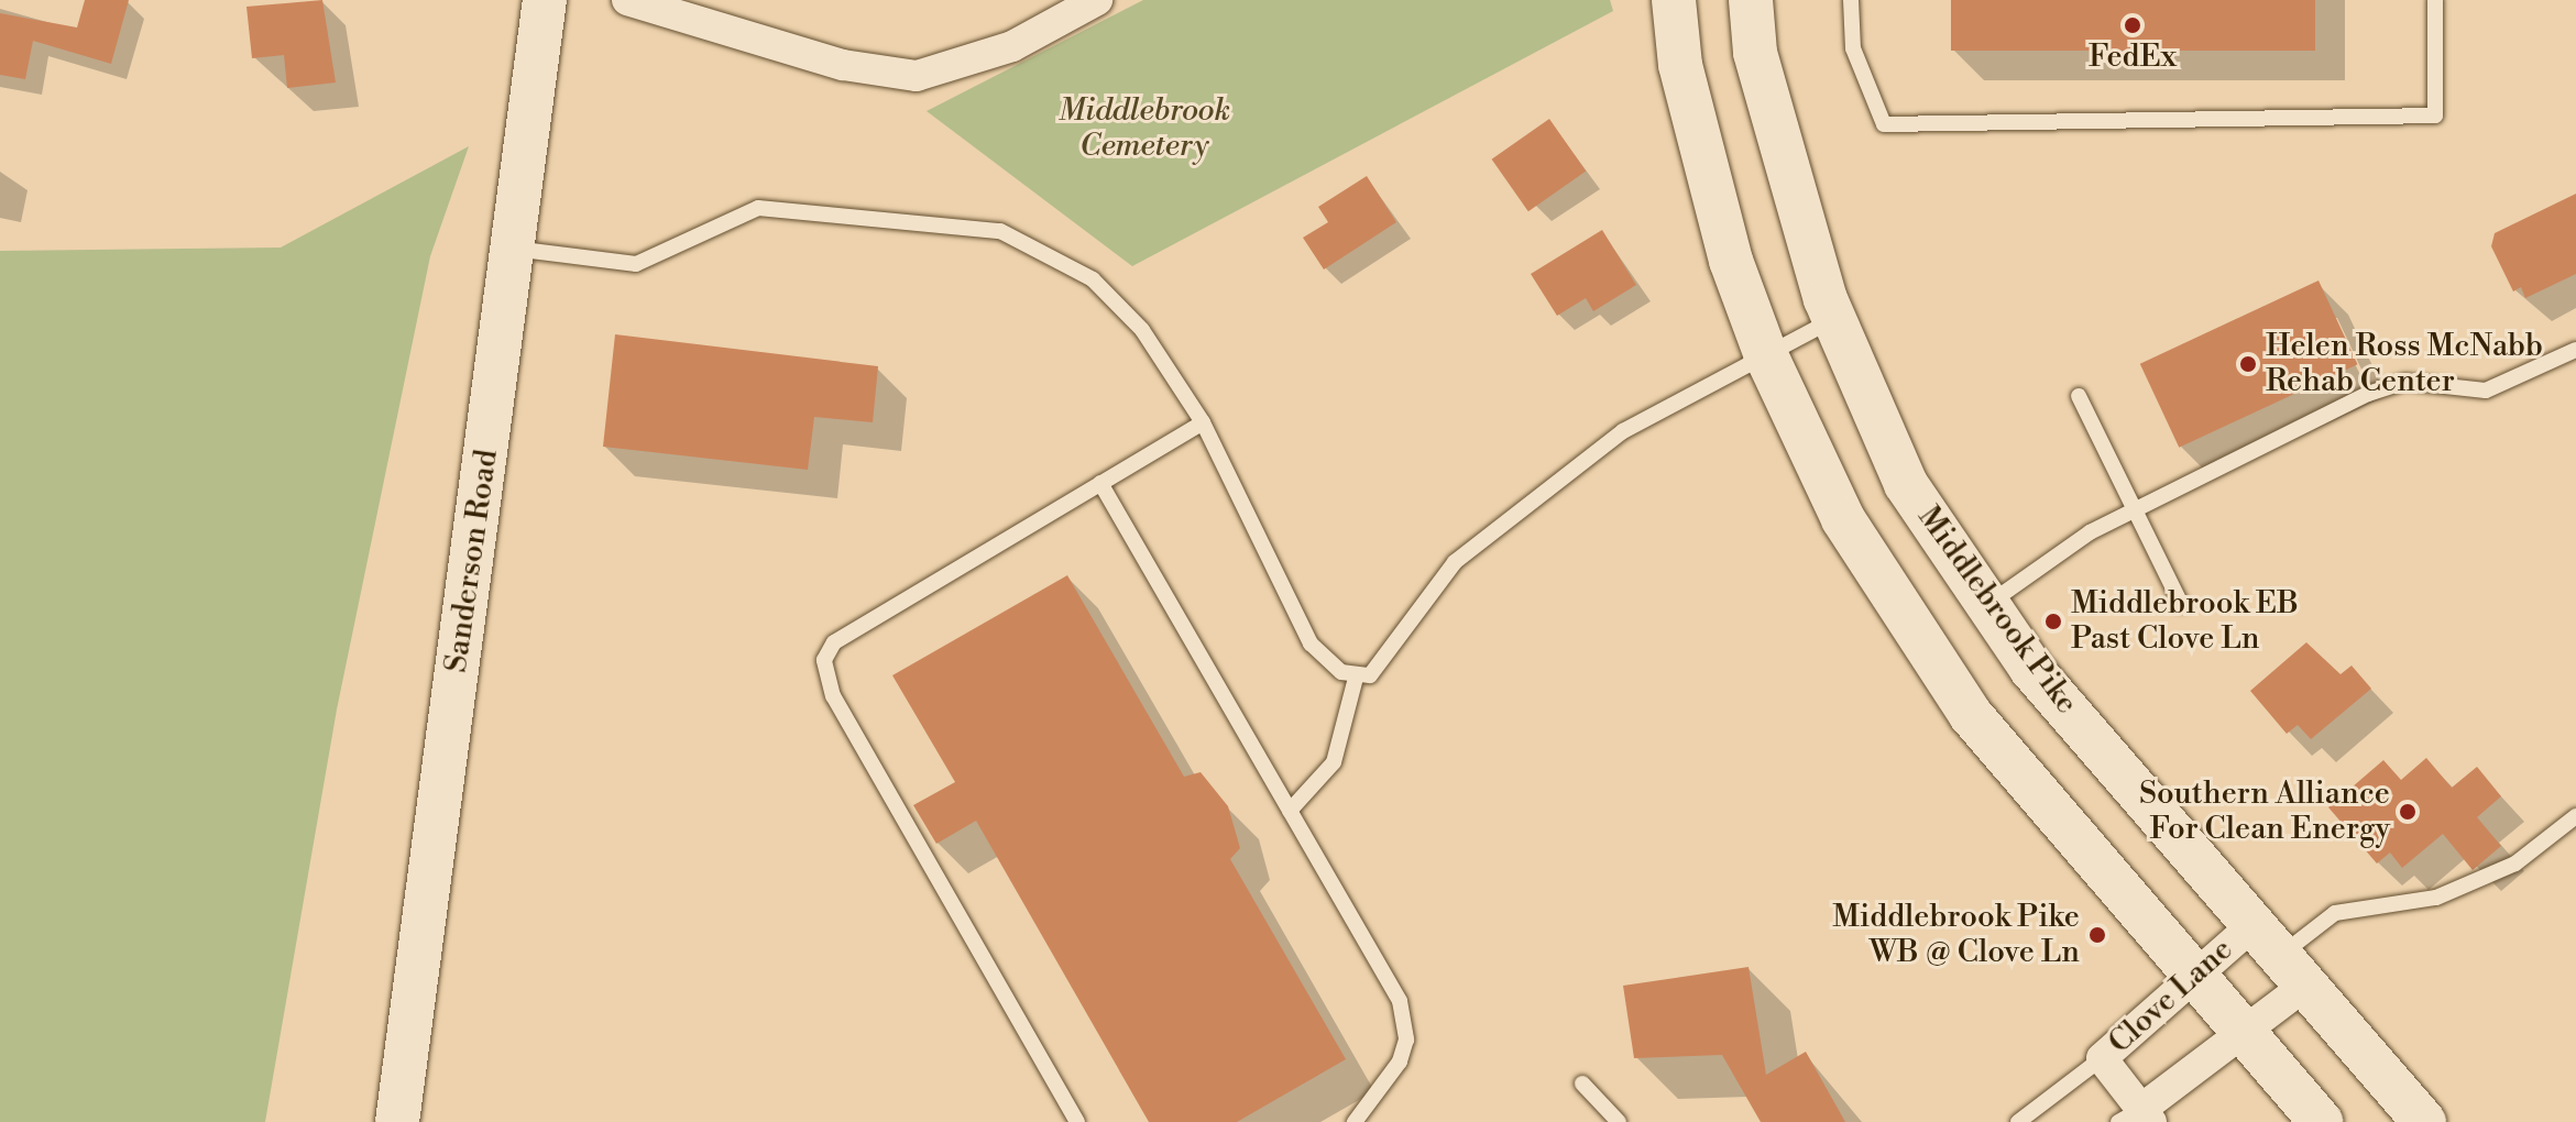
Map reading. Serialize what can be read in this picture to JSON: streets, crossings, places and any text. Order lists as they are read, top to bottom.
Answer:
{
  "streets": {
    "main road": ["Sanderson Road", "Middlebrook Pike"],
    "street": ["Clove Lane"]
  },
  "crossings": [
    ["Middlebrook Pike", "Clove Lane"]
  ],
  "parks": ["Middlebrook Cemetery"],
  "places": [
    "FedEx",
    "Helen Ross McNabb Rehab Center",
    "Middlebrook EB Past Clove Ln",
    "Southern Alliance For Clean Energy",
    "Middlebrook Pike WB @ Clove Ln"
  ]
}
